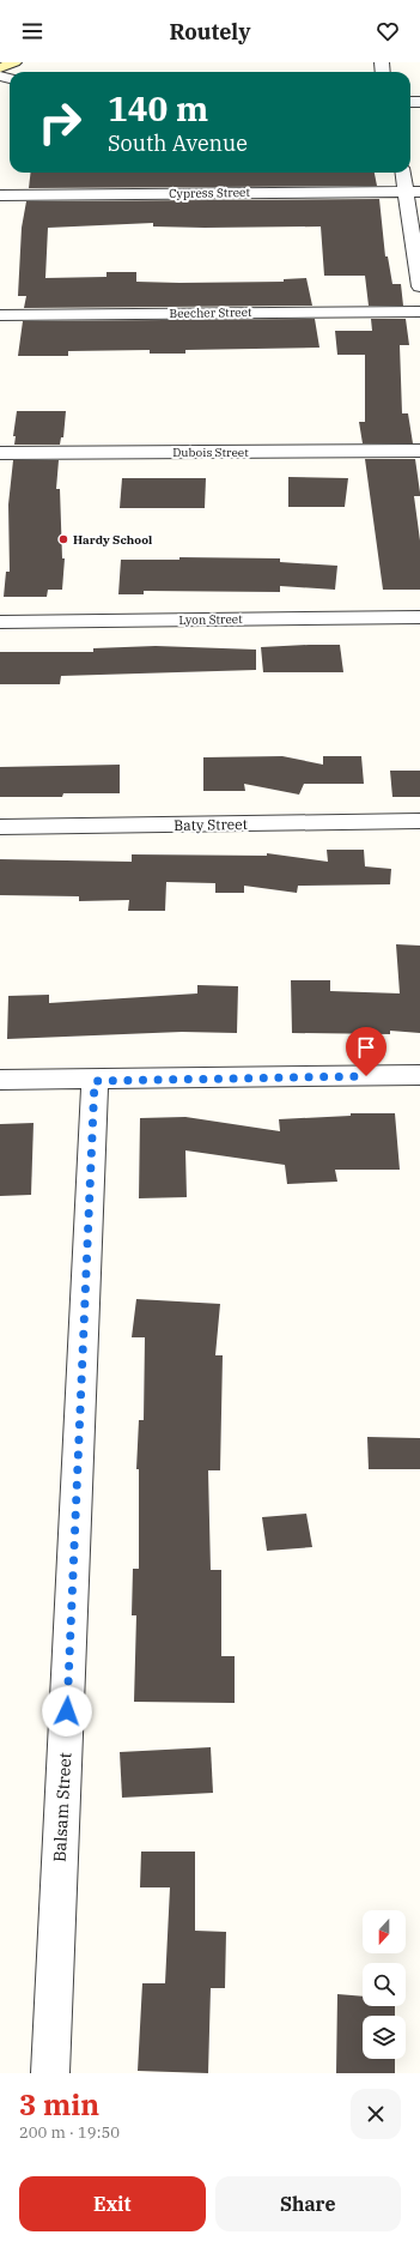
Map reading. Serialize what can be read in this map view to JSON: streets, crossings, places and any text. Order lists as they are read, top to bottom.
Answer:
{
  "streets": {
    "street": [
      "Cypress Street",
      "Beecher Street",
      "Dubois Street",
      "Lyon Street",
      "Baty Street",
      "Balsam Street"
    ]
  },
  "places": ["Hardy School"],
  "north": "bottom",
  "page": {
    "header": "Routely",
    "turn": ["140 m", "South Avenue"],
    "heading": ["3 min", "200 m · 19:50"],
    "buttons": ["Exit", "Share"]
  }
}
